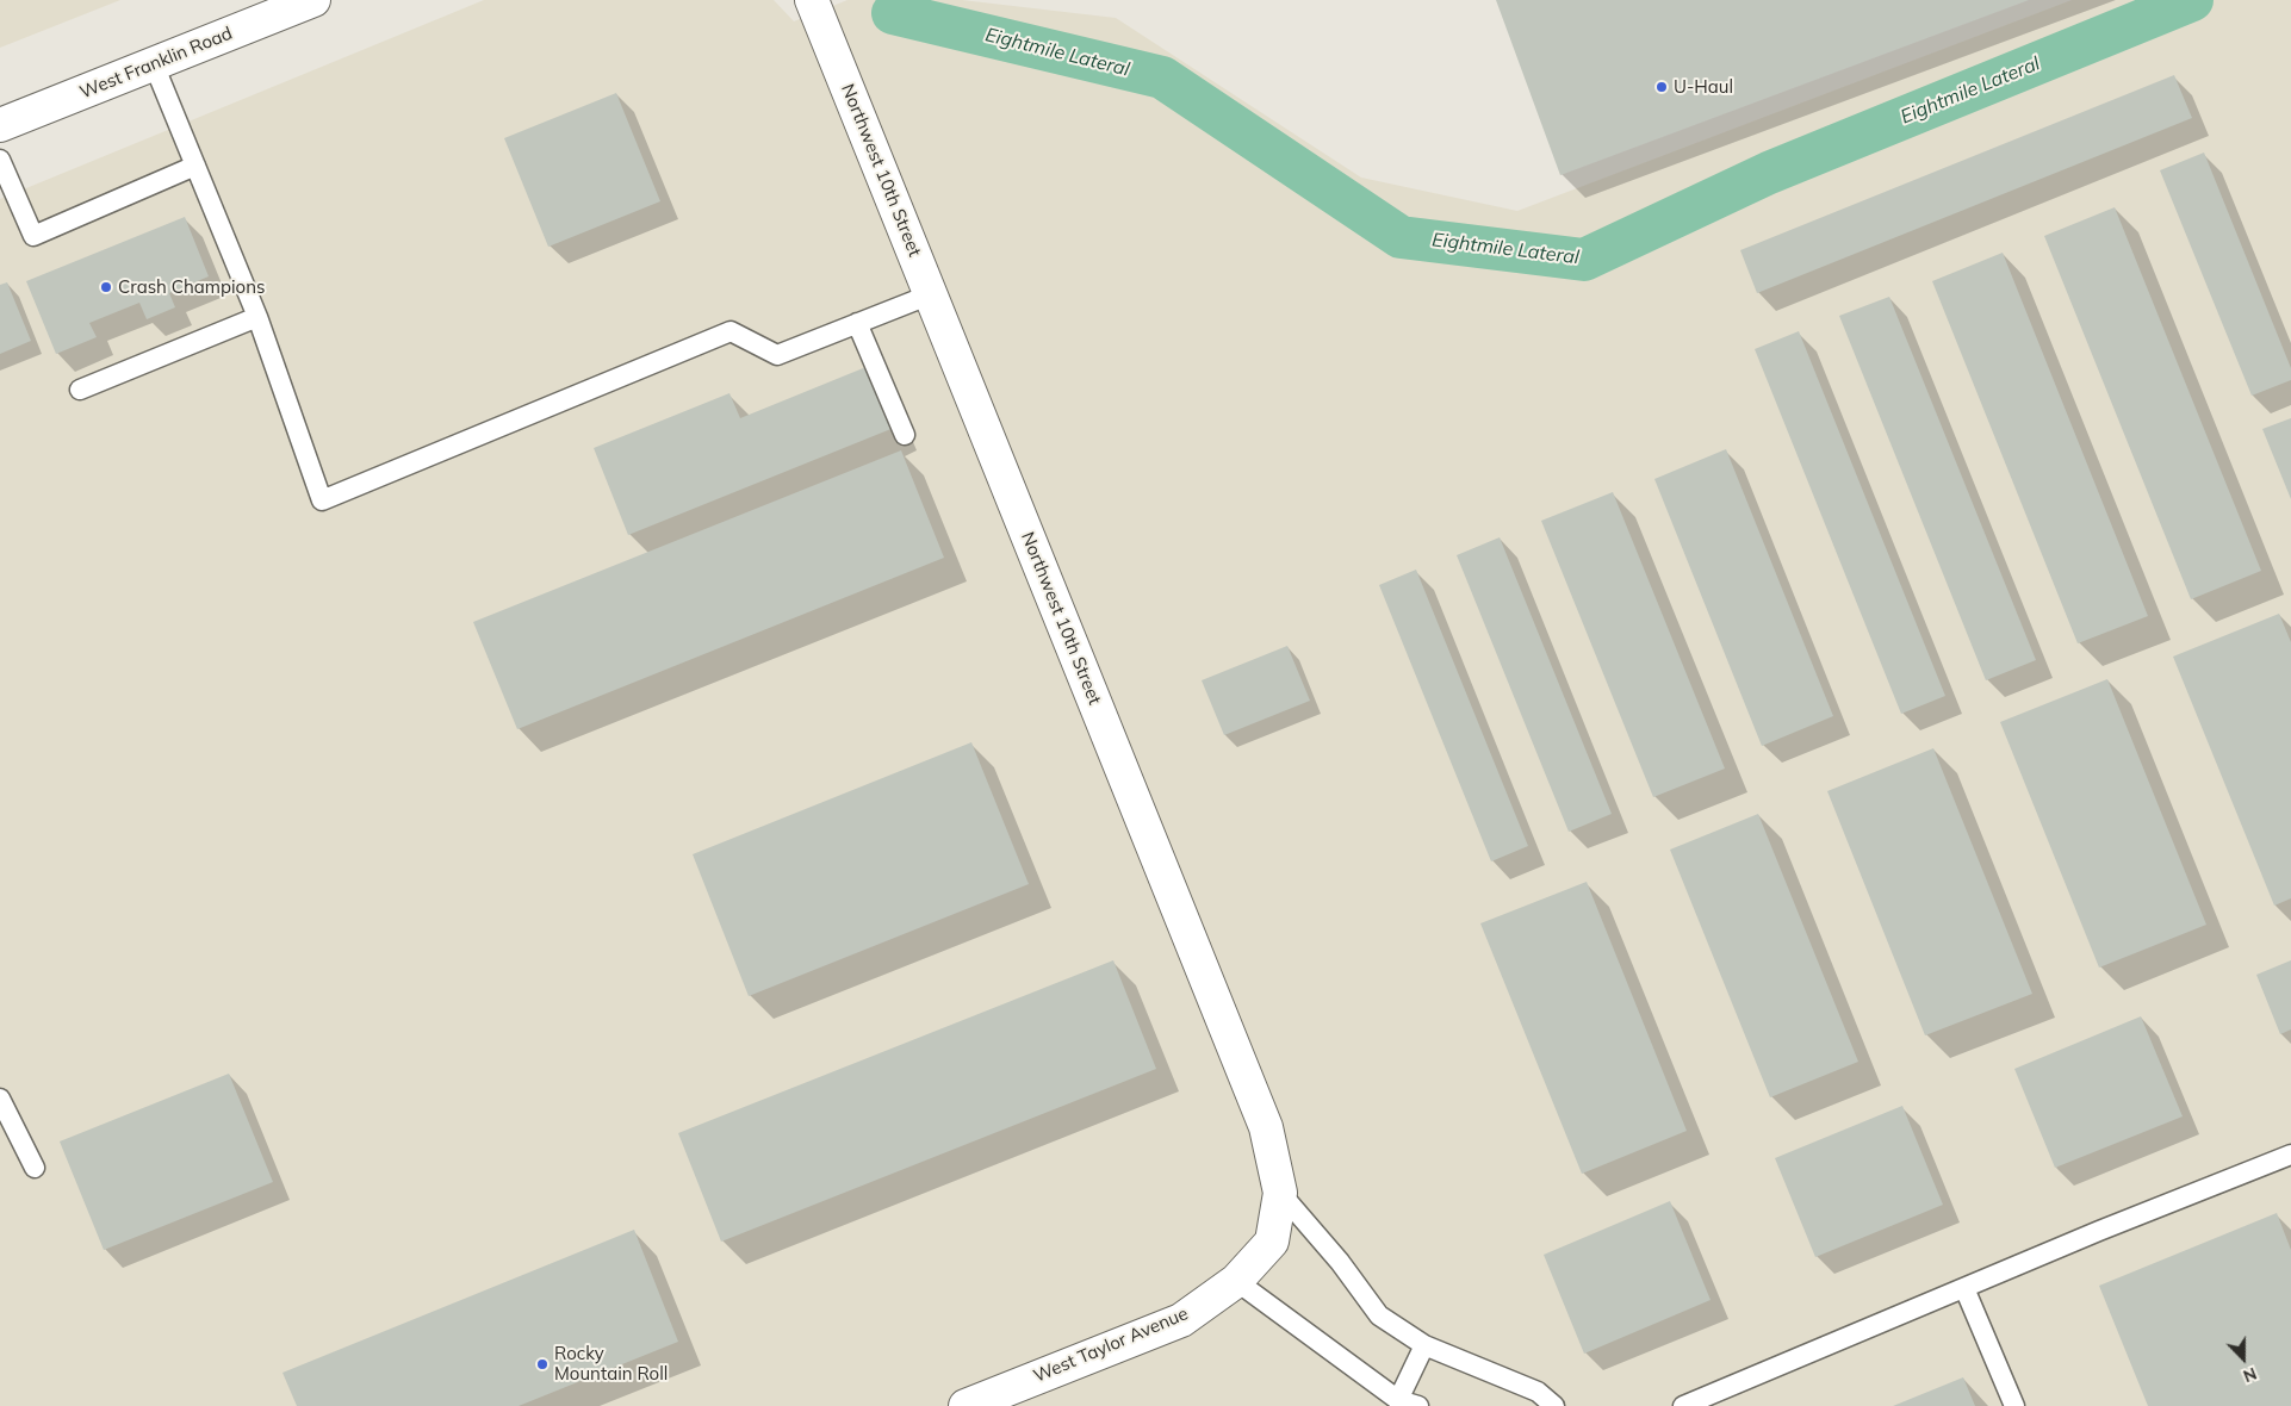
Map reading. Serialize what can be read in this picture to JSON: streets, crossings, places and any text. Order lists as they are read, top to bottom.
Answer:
{
  "streets": {
    "street": ["West Franklin Road", "Northwest 10th Street", "West Taylor Avenue"]
  },
  "crossings": [
    ["Northwest 10th Street", "West Taylor Avenue"]
  ],
  "water": ["Eightmile Lateral"],
  "places": ["U-Haul", "Crash Champions", "Rocky Mountain Roll"],
  "north": "bottom"
}
